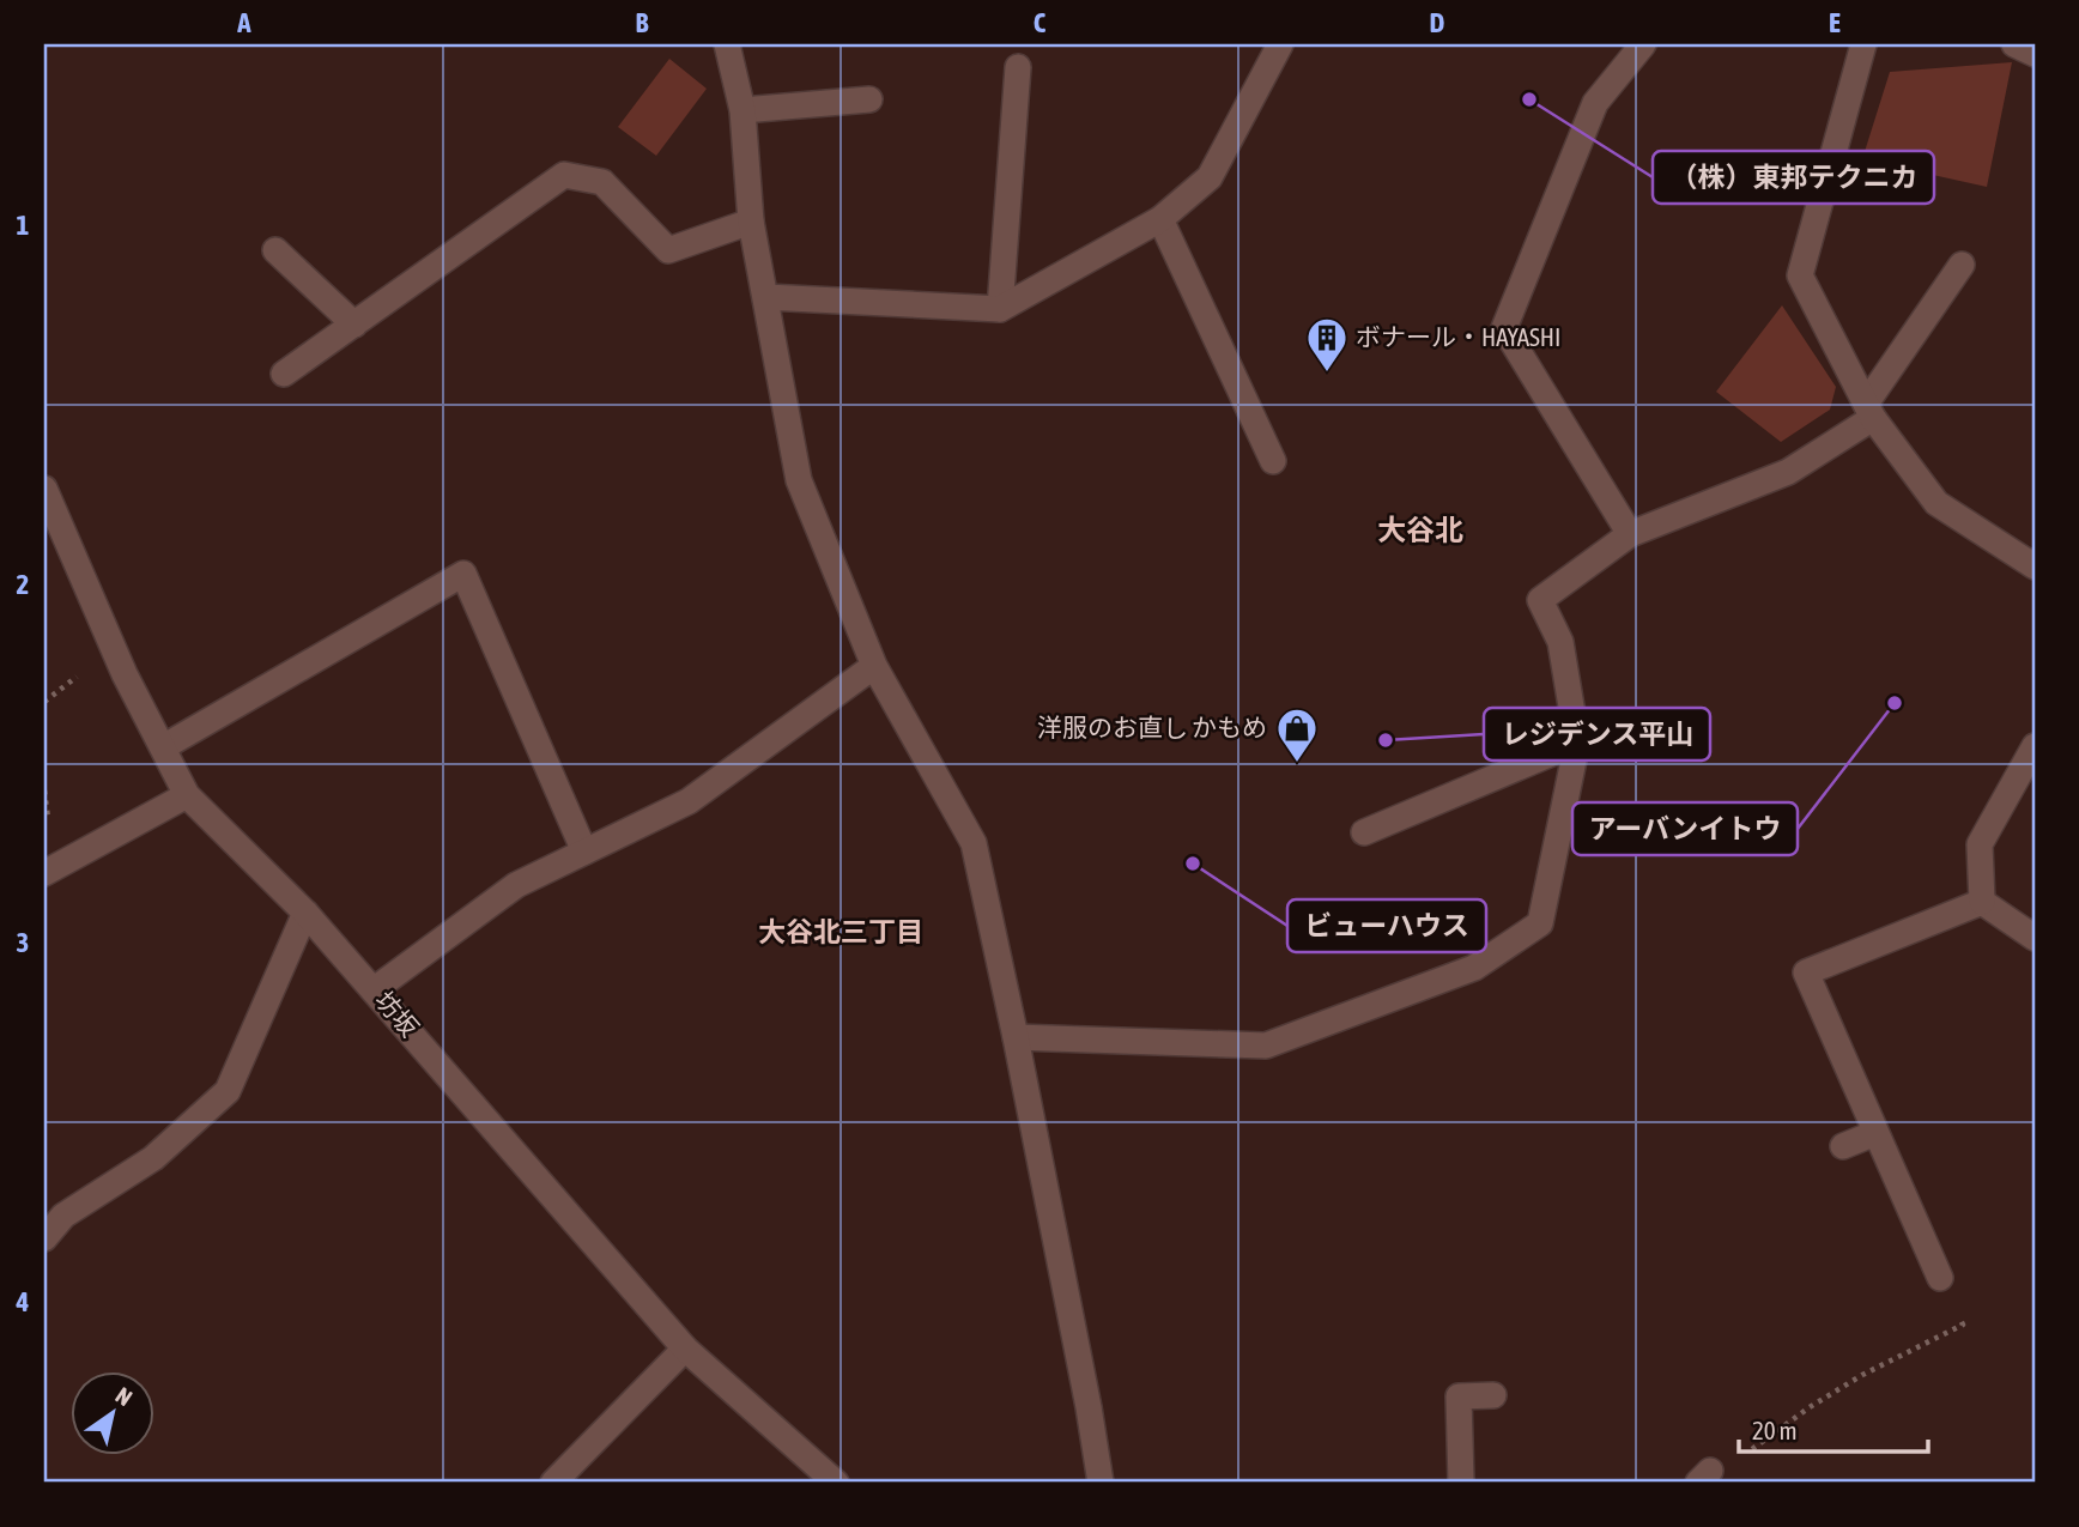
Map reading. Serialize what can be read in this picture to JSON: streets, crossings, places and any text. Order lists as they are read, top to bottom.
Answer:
{
  "streets": {
    "street": ["坊坂"]
  },
  "districts": ["大谷北", "大谷北三丁目"],
  "places": {
    "other": [
      "（株）東邦テクニカ",
      "アーバンイトウ",
      "レジデンス平山",
      "ビューハウス"
    ],
    "building": ["ボナール・HAYASHI"],
    "shop": ["洋服のお直し かもめ"]
  },
  "scale_bar": "20 m",
  "north": "top right",
  "grid": {
    "columns": [
      "A",
      "B",
      "C",
      "D",
      "E"
    ],
    "rows": [
      "1",
      "2",
      "3",
      "4"
    ]
  }
}
